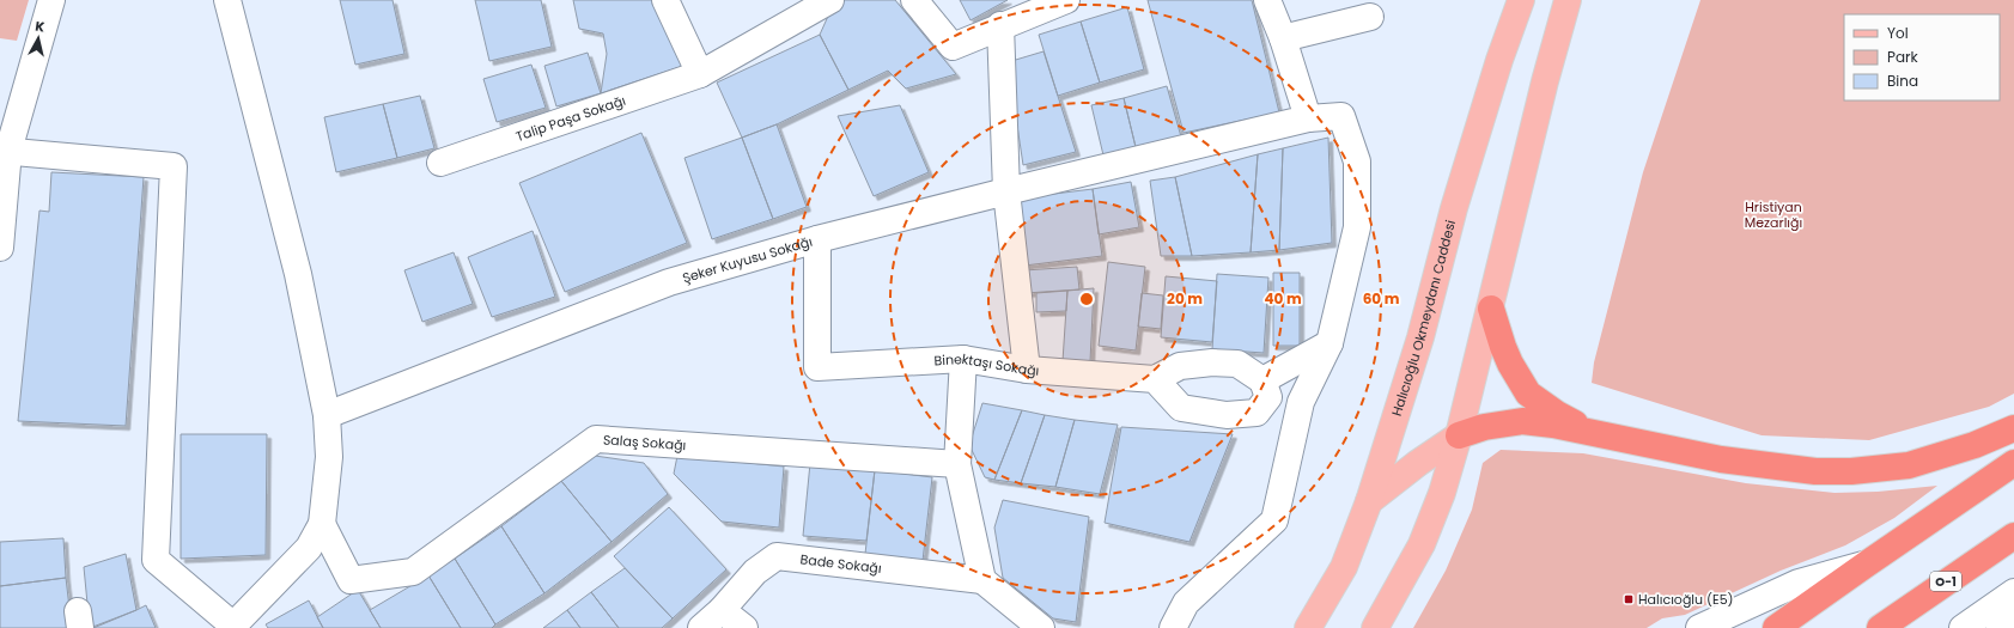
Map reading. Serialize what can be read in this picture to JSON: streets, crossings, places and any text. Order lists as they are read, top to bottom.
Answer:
{
  "streets": {
    "highway": ["O-1"],
    "main road": ["Halıcıoğlu Okmeydanı Caddesi"],
    "street": [
      "Talip Paşa Sokağı",
      "Şeker Kuyusu Sokağı",
      "Binektaşı Sokağı",
      "Salaş Sokağı",
      "Bade Sokağı"
    ]
  },
  "crossings": [
    ["Şeker Kuyusu Sokağı", "Binektaşı Sokağı"]
  ],
  "parks": ["Hristiyan Mezarlığı"],
  "places": {
    "transit": ["Halıcıoğlu (E5)"]
  },
  "legend": ["Yol", "Park", "Bina"],
  "north": "top",
  "rings": ["20 m", "40 m", "60 m"]
}
